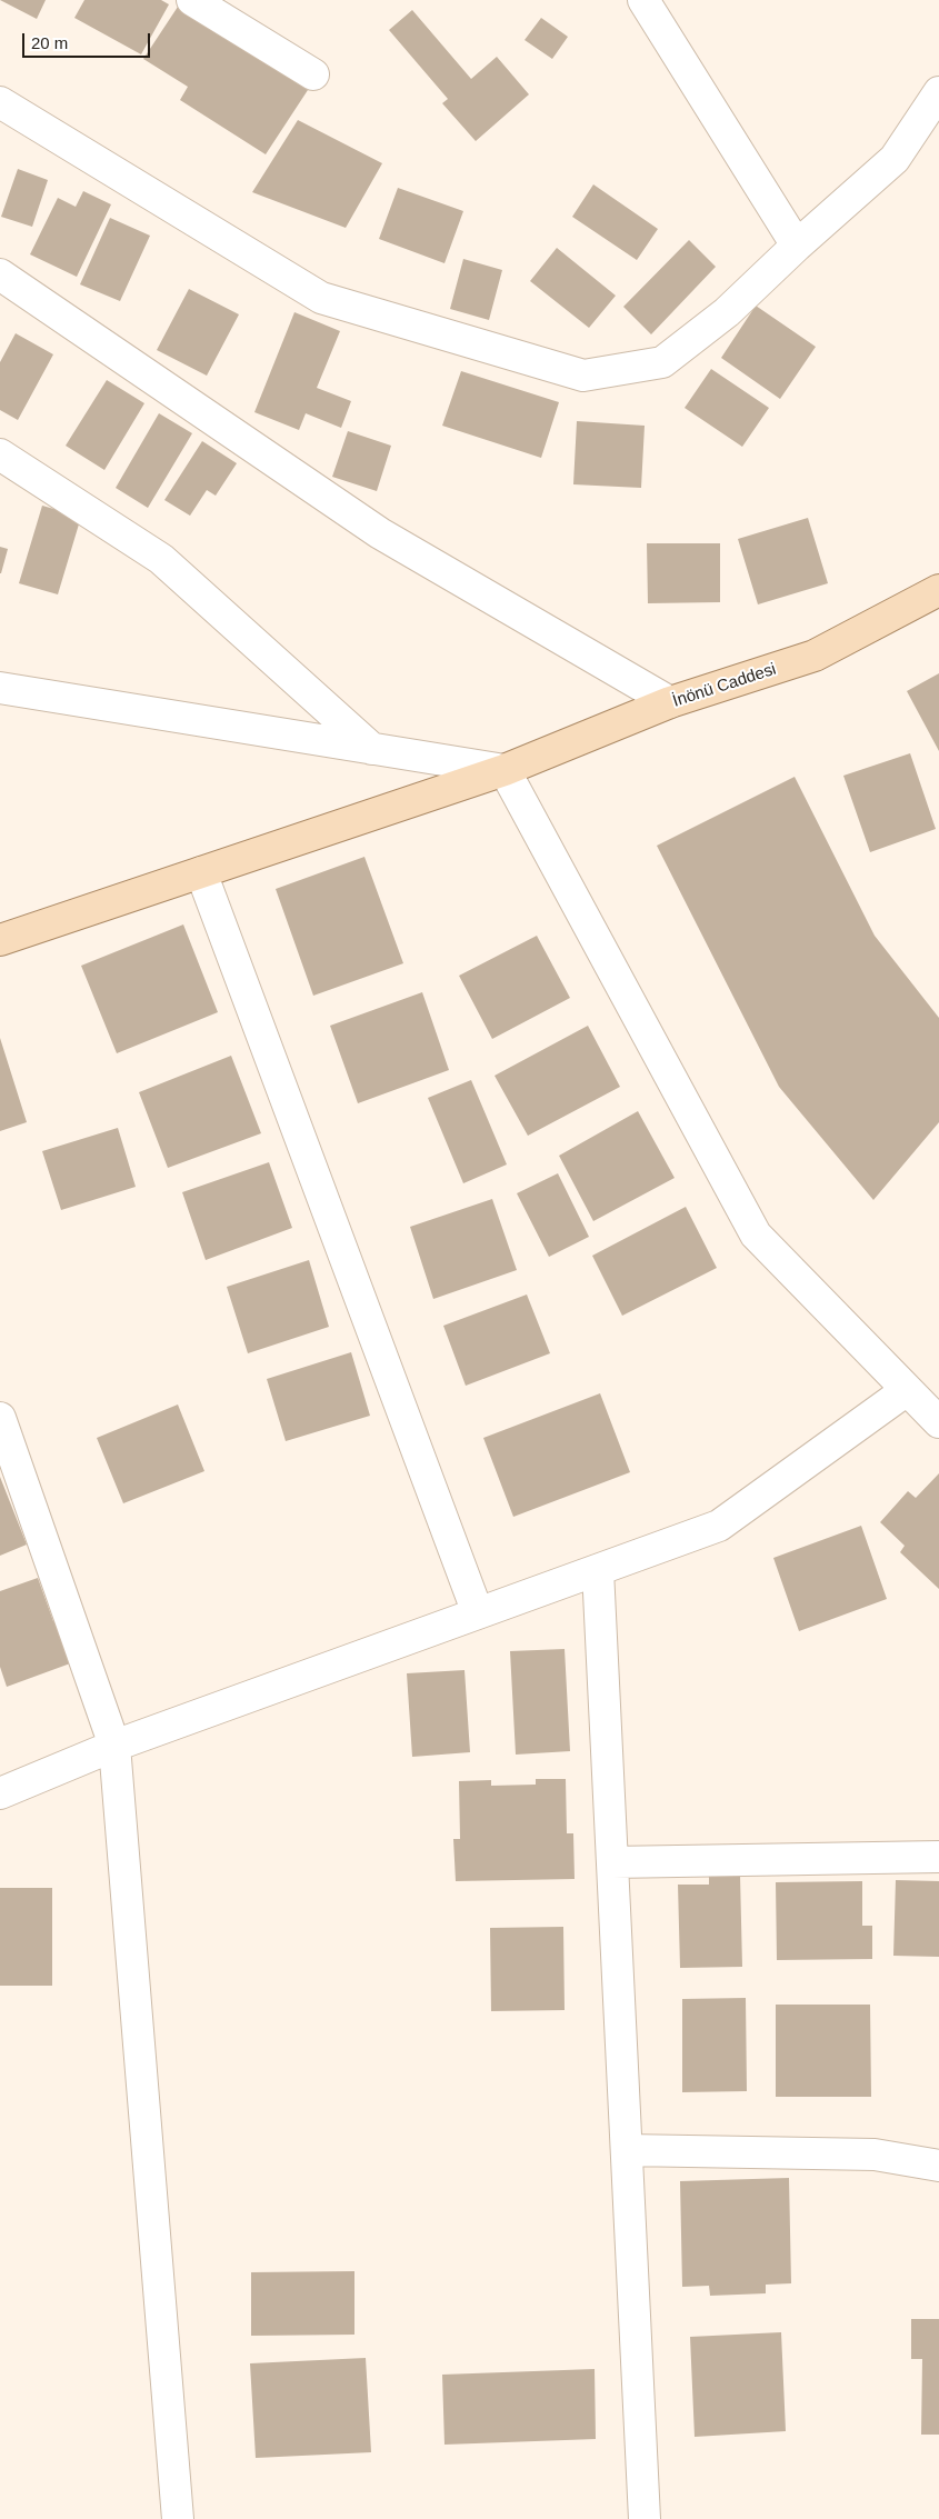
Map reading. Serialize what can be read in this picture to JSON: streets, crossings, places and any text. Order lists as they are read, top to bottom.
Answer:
{
  "streets": {
    "main road": ["İnönü Caddesi"]
  },
  "scale_bar": "20 m"
}
